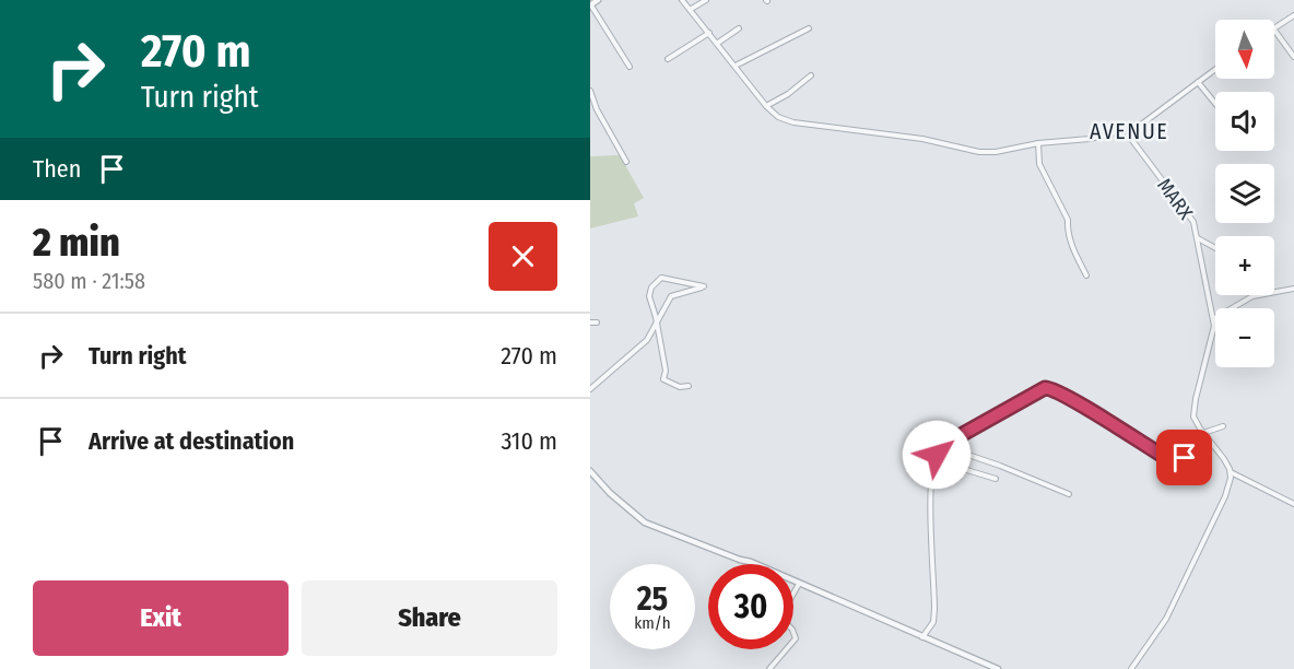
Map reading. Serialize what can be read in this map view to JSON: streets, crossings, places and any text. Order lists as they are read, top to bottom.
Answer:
{
  "streets": {
    "street": ["MARX"]
  },
  "districts": ["AVENUE"],
  "north": "bottom",
  "page": {
    "turn": ["270 m", "Turn right"],
    "map_buttons": ["+", "−"],
    "then": "Then",
    "heading": ["2 min", "580 m · 21:58"],
    "list": [
      {
        "name": "Turn right",
        "value": "270 m"
      },
      {
        "name": "Arrive at destination",
        "value": "310 m"
      }
    ],
    "speed": "25 km/h",
    "limit": "30",
    "buttons": ["Exit", "Share"]
  }
}
